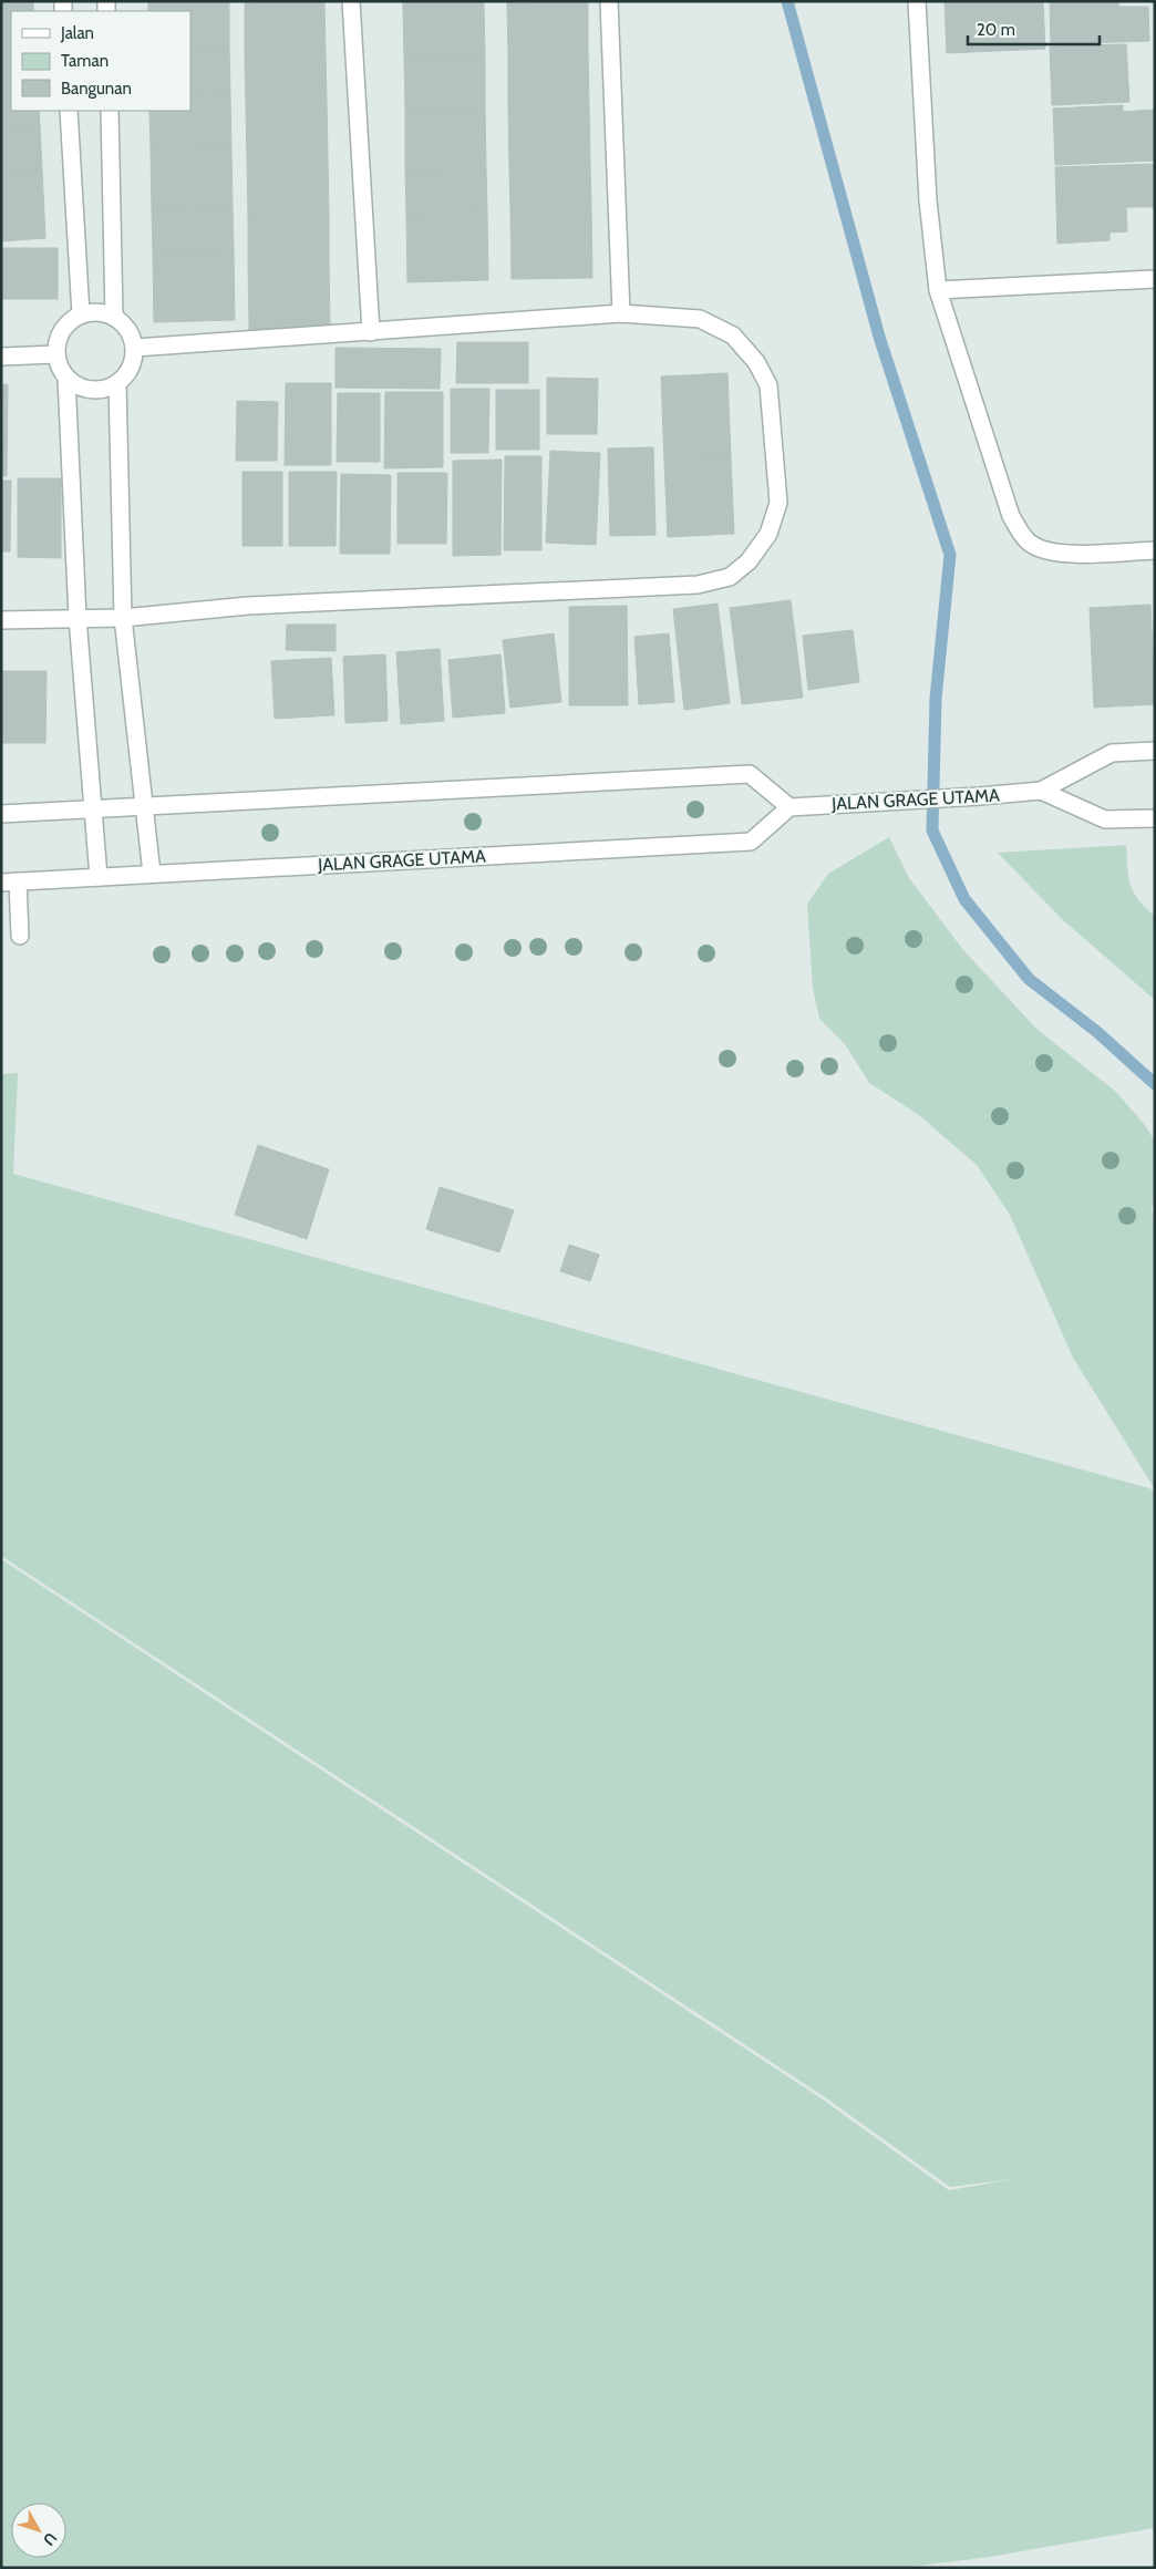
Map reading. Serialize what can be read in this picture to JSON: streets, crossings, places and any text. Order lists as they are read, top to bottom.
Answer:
{
  "streets": {
    "street": ["JALAN GRAGE UTAMA"]
  },
  "legend": ["Jalan", "Taman", "Bangunan"],
  "scale_bar": "20 m",
  "north": "bottom right"
}
